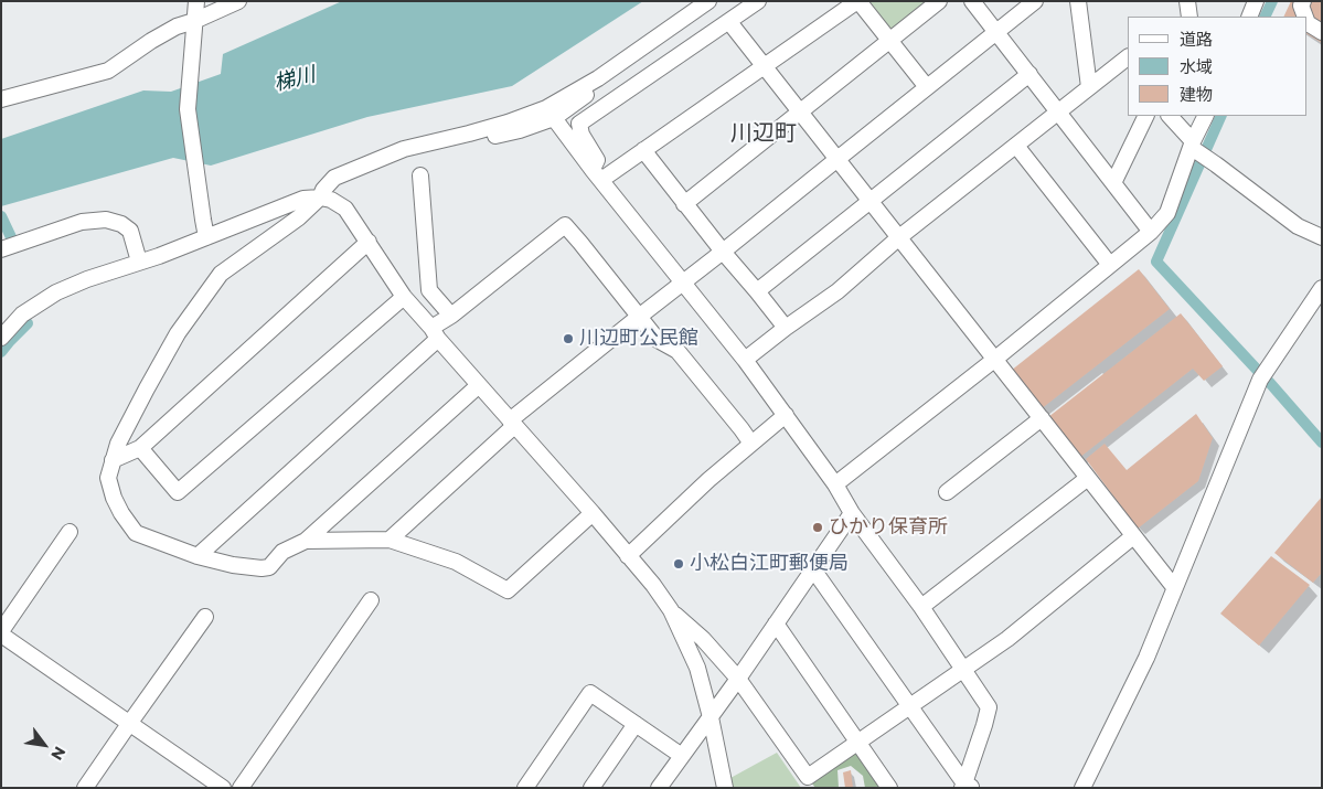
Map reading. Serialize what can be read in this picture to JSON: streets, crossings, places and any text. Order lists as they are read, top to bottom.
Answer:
{
  "districts": ["川辺町"],
  "water": ["梯川"],
  "places": ["川辺町公民館", "ひかり保育所", "小松白江町郵便局"],
  "legend": ["道路", "水域", "建物"],
  "north": "bottom right"
}
